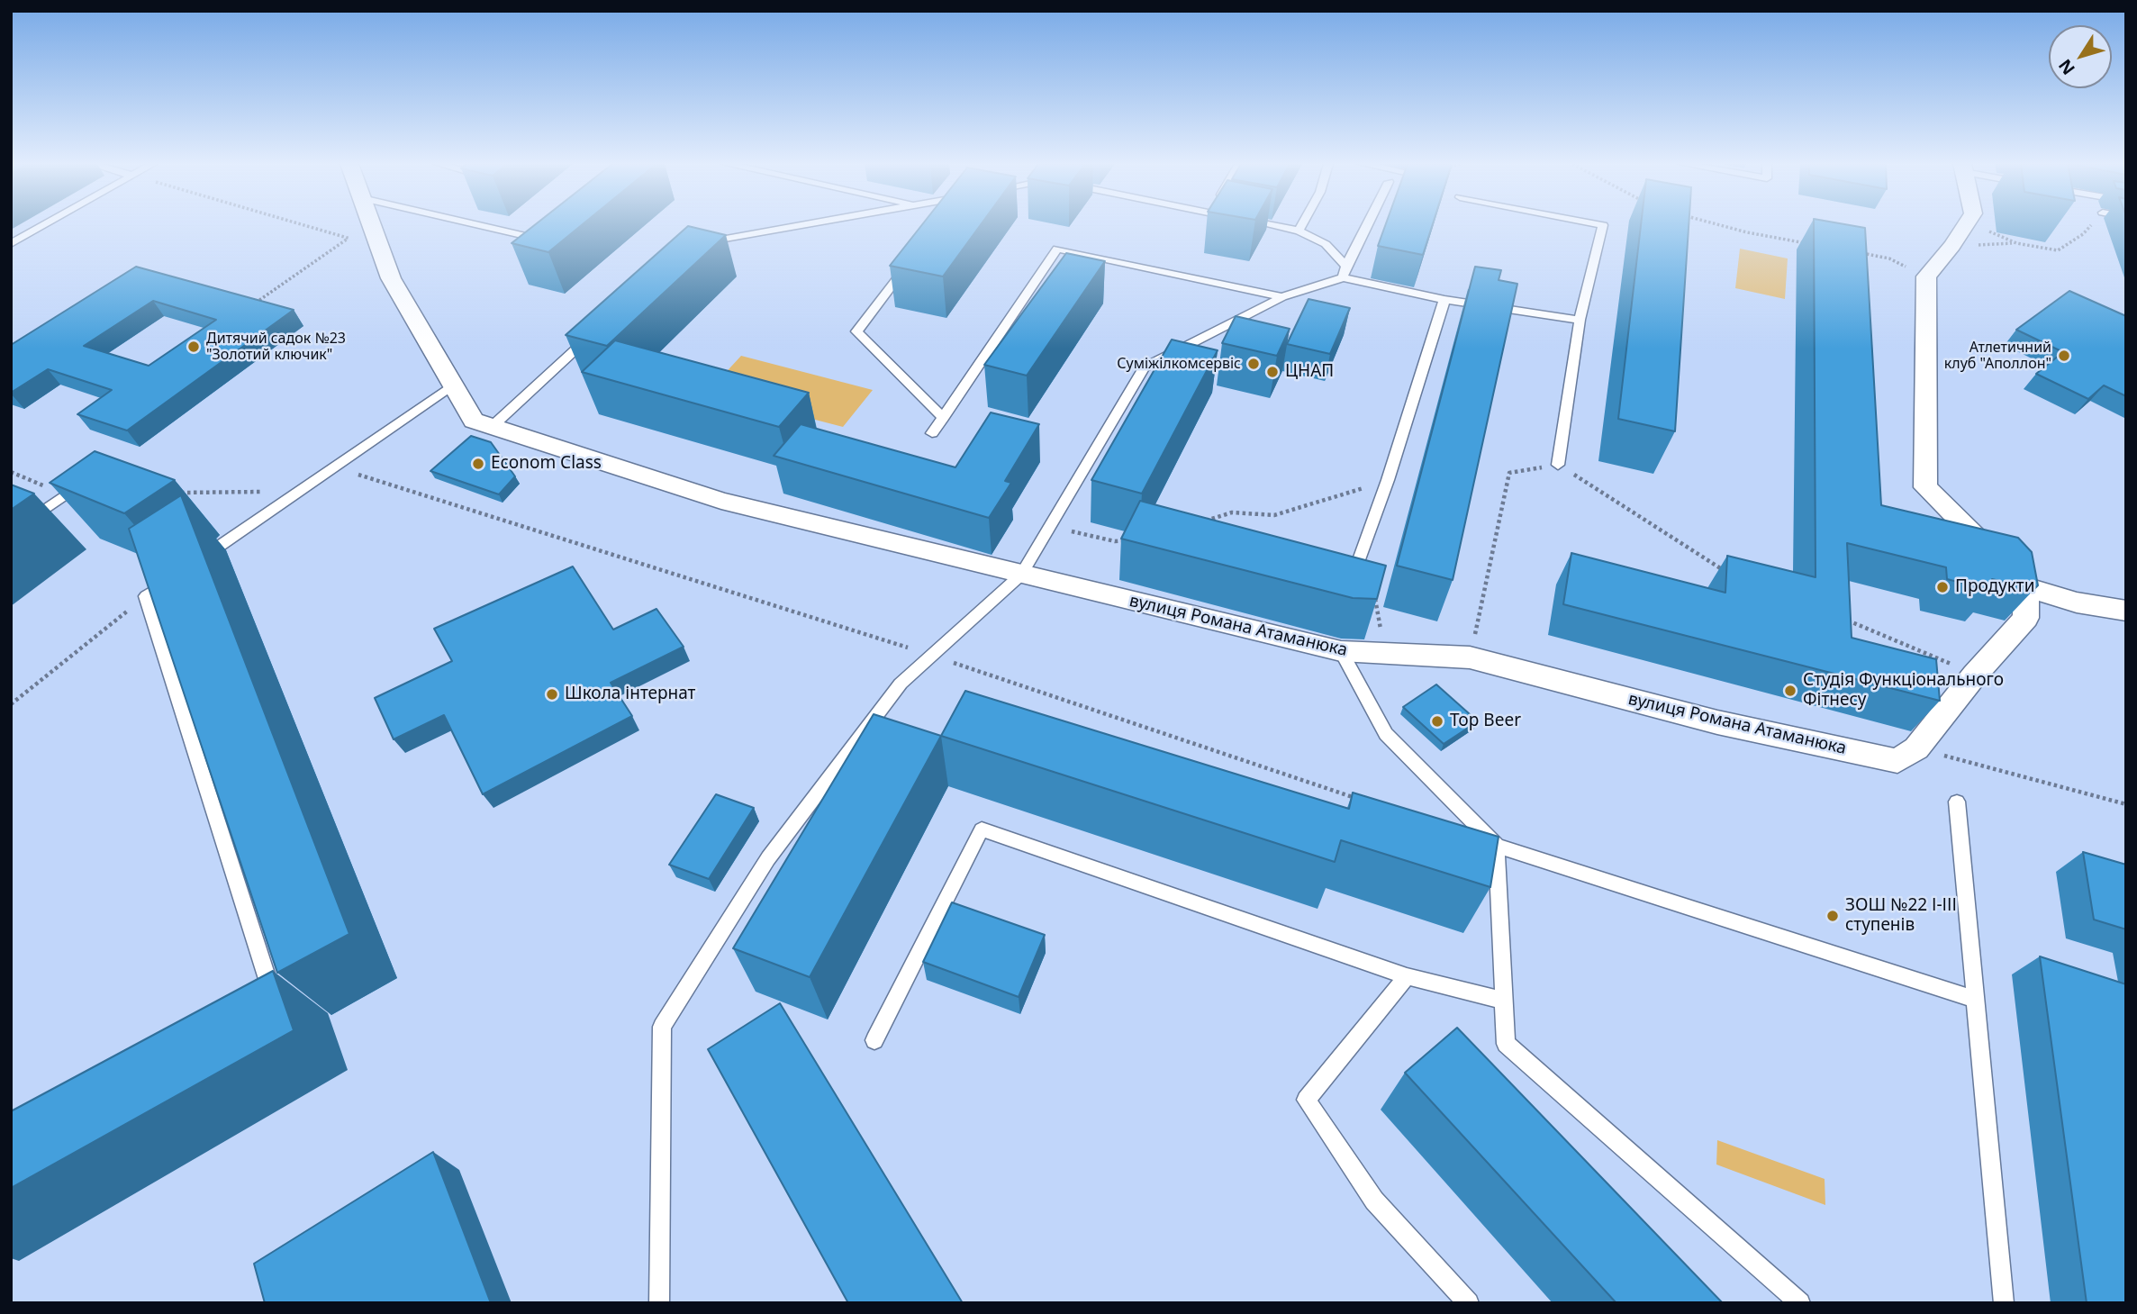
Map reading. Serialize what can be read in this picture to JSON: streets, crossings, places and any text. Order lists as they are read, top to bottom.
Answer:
{
  "streets": {
    "street": ["вулиця Романа Атаманюка"]
  },
  "places": [
    "Дитячий садок №23 \"Золотий ключик\"",
    "Атлетичний клуб \"Аполлон\"",
    "Суміжілкомсервіс",
    "ЦНАП",
    "Econom Class",
    "Продукти",
    "Студія Функціонального Фітнесу",
    "Школа інтернат",
    "Top Beer",
    "ЗОШ №22 І-ІІІ ступенів"
  ],
  "north": "bottom left"
}
